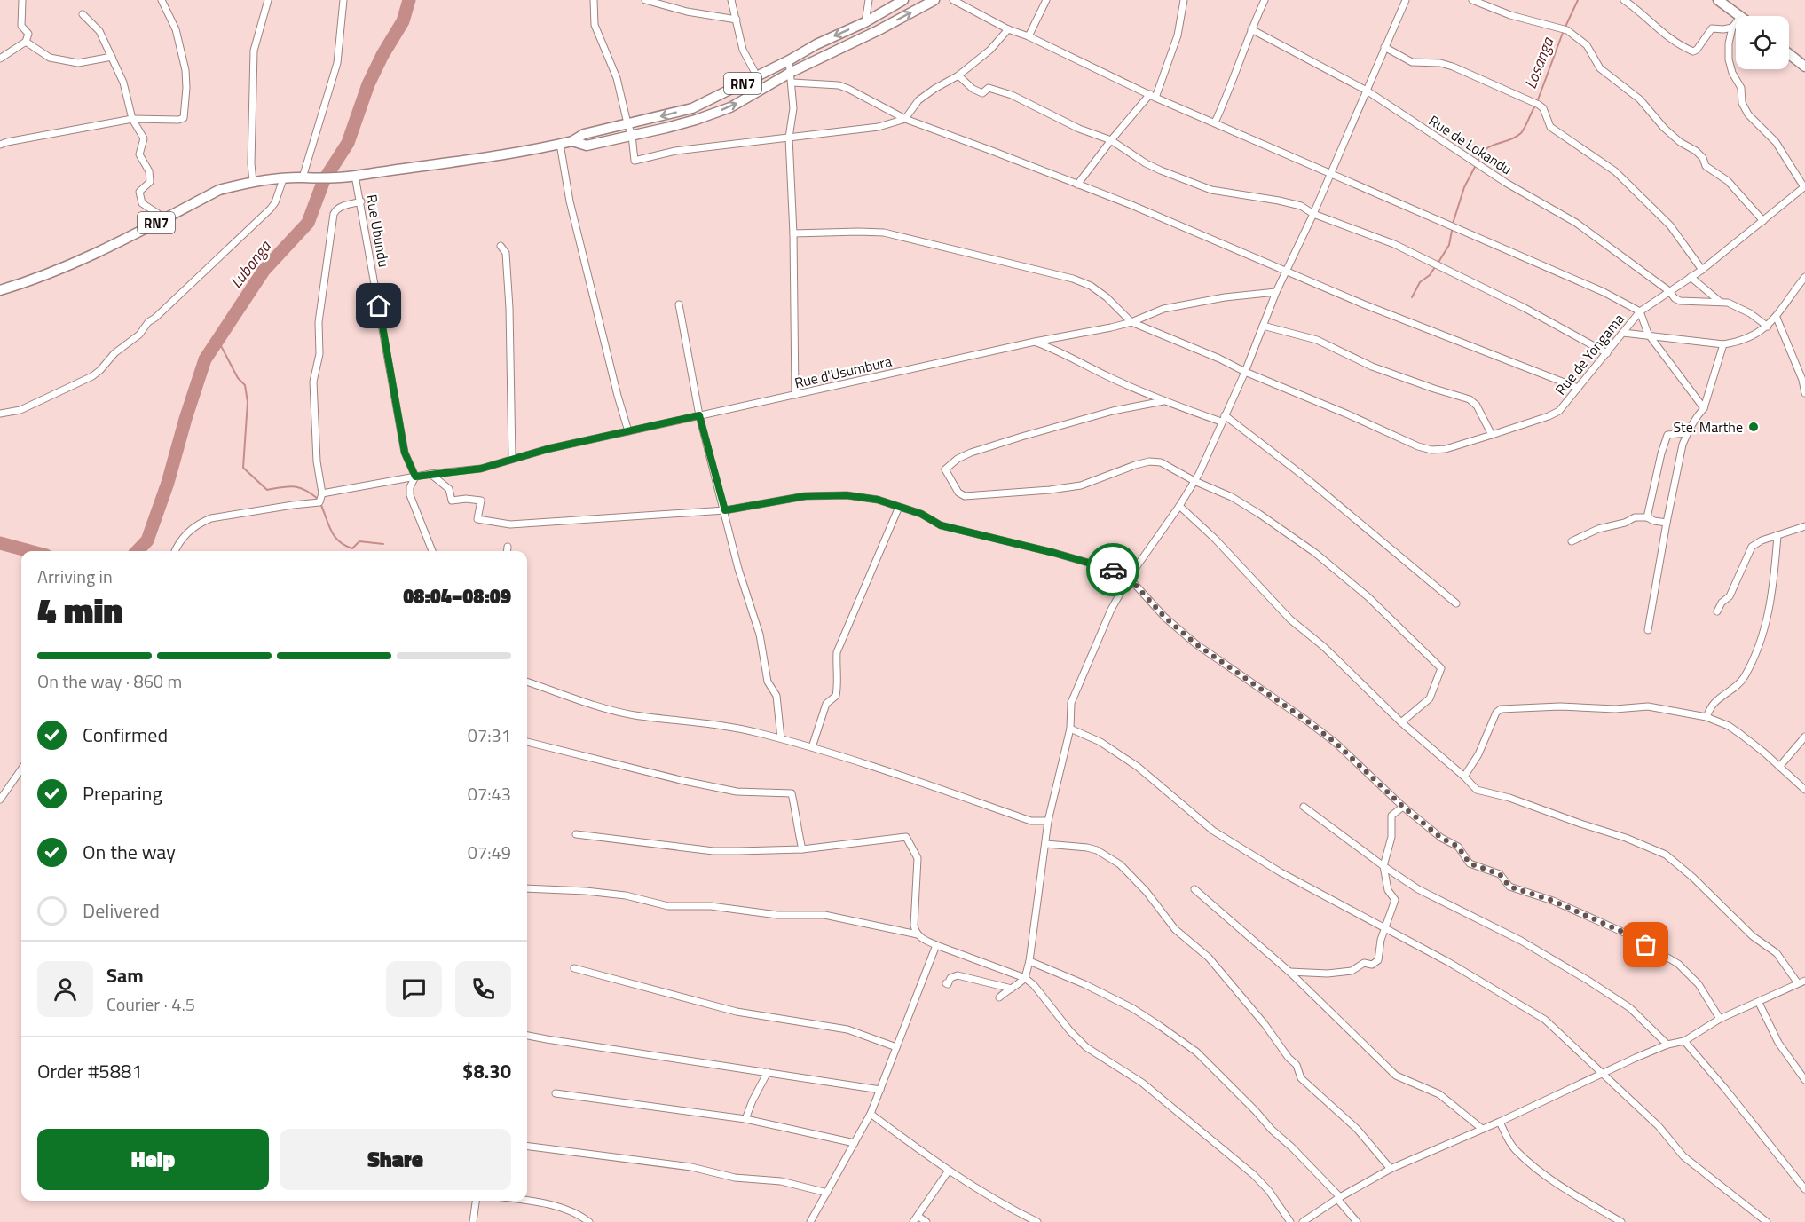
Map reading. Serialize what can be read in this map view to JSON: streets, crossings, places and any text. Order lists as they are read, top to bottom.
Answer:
{
  "streets": {
    "main road": ["RN7"],
    "street": [
      "Rue de Lokandu",
      "Rue Ubundu",
      "Rue de Yongama",
      "Rue d'Usumbura"
    ]
  },
  "crossings": [
    ["RN7", "Rue Ubundu"],
    ["Rue de Lokandu", "Rue de Yongama"],
    ["Rue Ubundu", "Rue d'Usumbura"],
    ["Rue de Yongama", "Rue d'Usumbura"]
  ],
  "water": ["Losanga", "Lubonga"],
  "places": ["Ste. Marthe"],
  "page": {
    "heading": ["4 min", "Arriving in", "08:04–08:09"],
    "panel": [
      "Sam",
      "Courier · 4.5",
      "Order #5881",
      "$8.30"
    ],
    "bar": "On the way · 860 m",
    "list": [
      ["Confirmed", "07:31"],
      ["Preparing", "07:43"],
      ["On the way", "07:49"],
      "Delivered"
    ],
    "buttons": ["Help", "Share"]
  }
}
